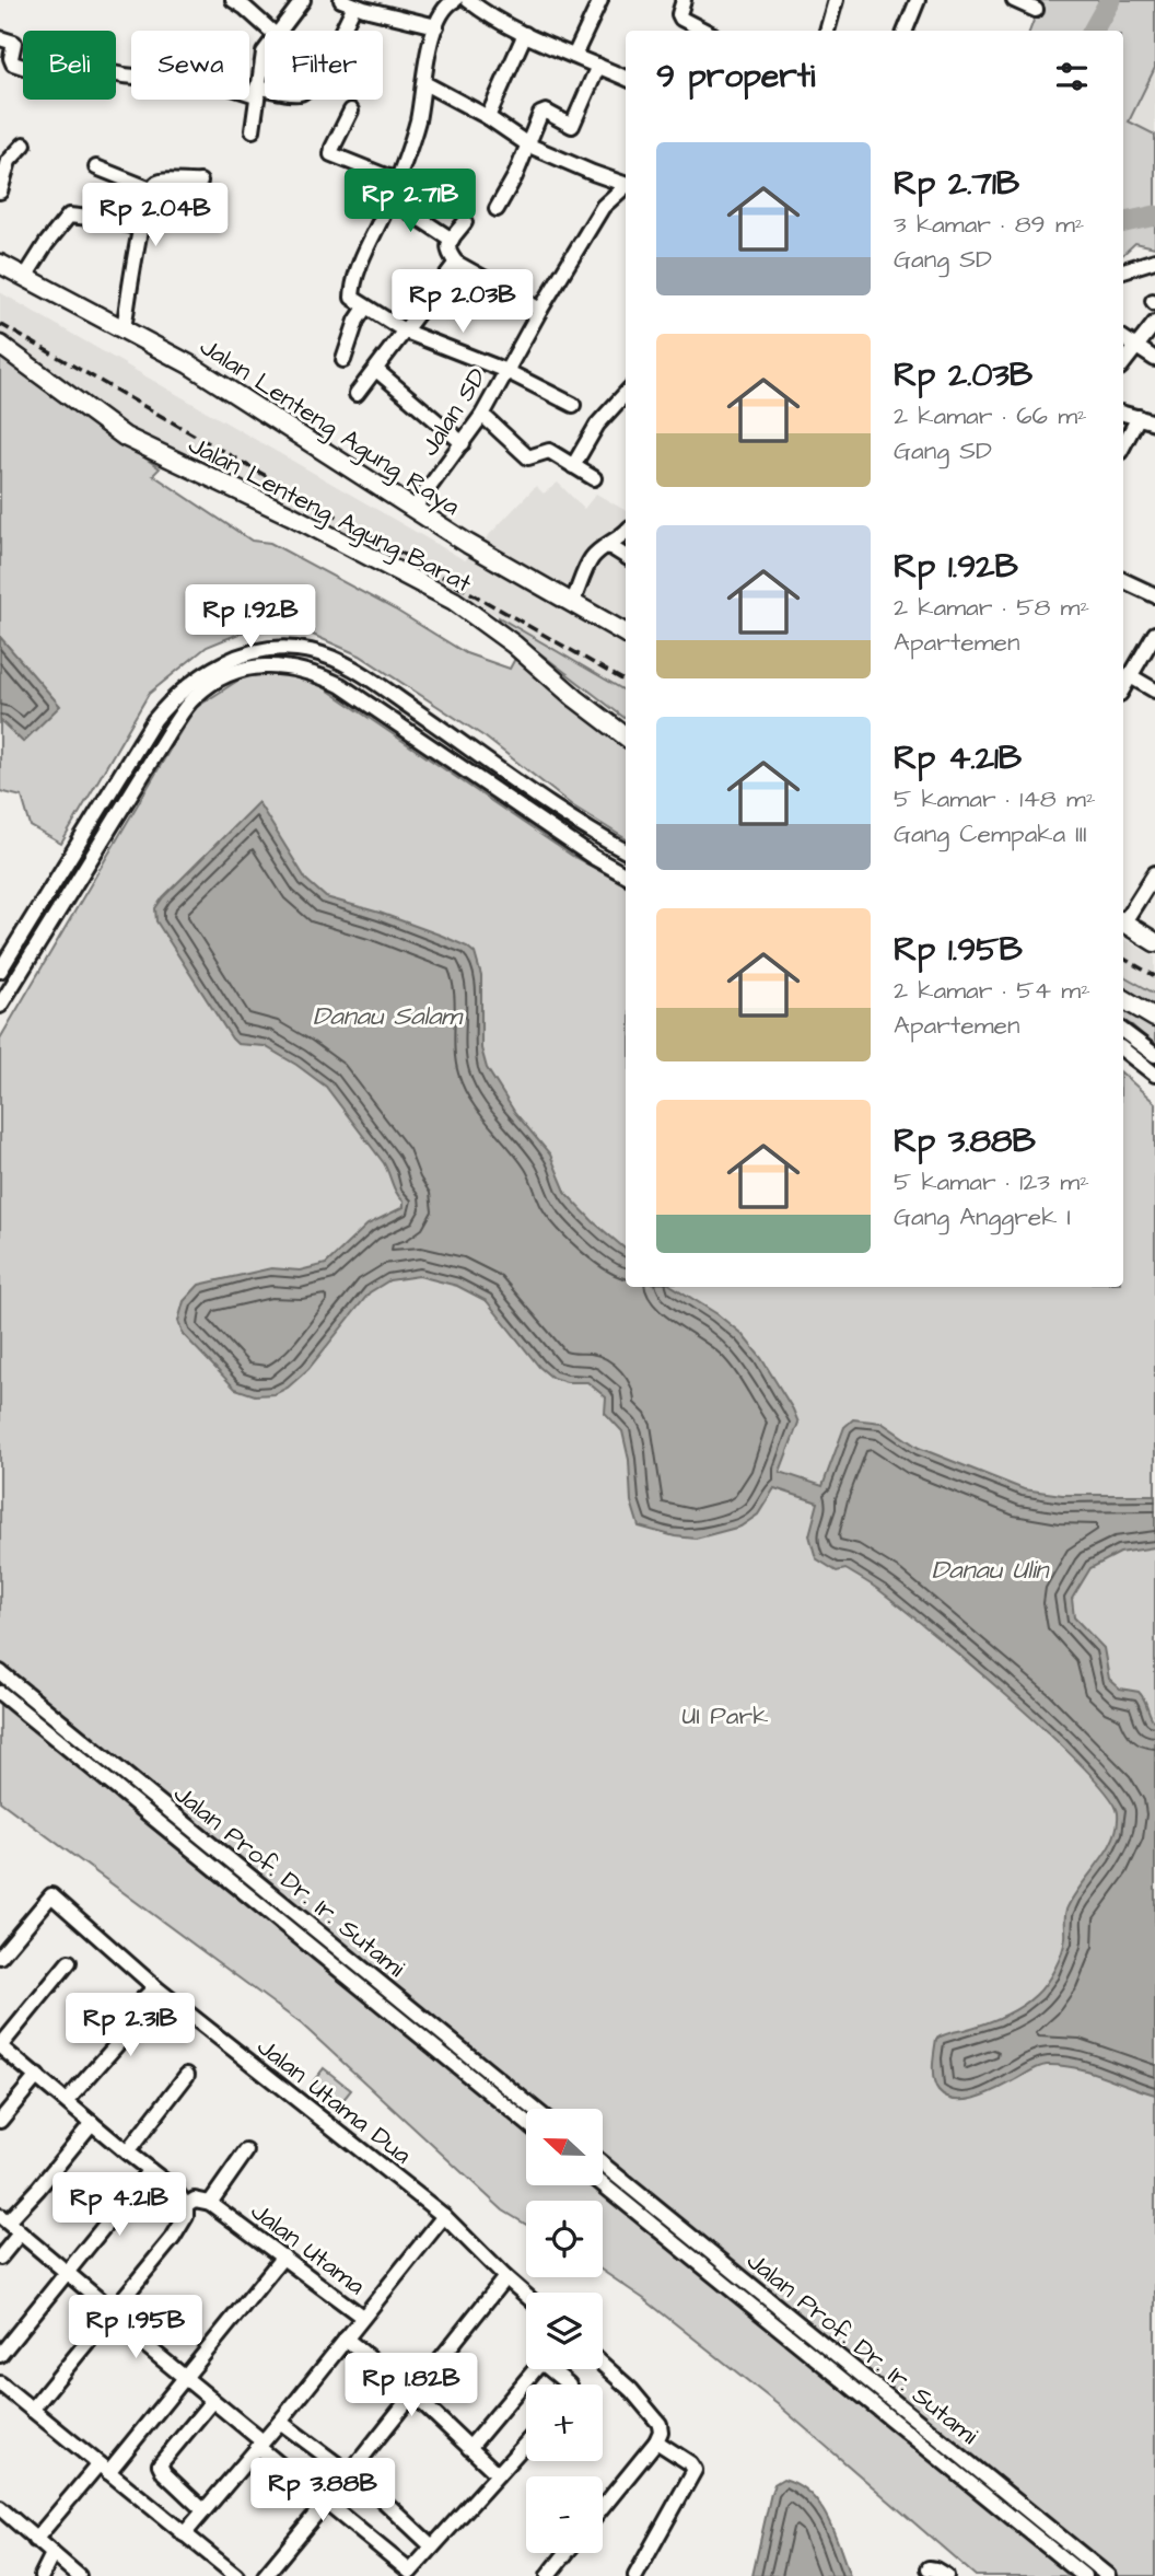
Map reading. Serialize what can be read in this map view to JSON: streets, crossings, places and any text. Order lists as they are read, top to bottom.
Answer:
{
  "streets": {
    "main road": ["Jalan Lenteng Agung Raya", "Jalan Lenteng Agung Barat"],
    "street": [
      "Jalan SD",
      "Jalan Prof. Dr. Ir. Sutami",
      "Jalan Utama Dua",
      "Jalan Utama"
    ]
  },
  "crossings": [
    ["Jalan SD", "Jalan Lenteng Agung Raya"]
  ],
  "water": ["Danau Salam", "Danau Ulin"],
  "parks": ["UI Park"],
  "north": "left",
  "page": {
    "chip": ["Beli", "Sewa", "Filter"],
    "heading": "9 properti",
    "list": [
      {
        "name": "Rp 2.71B",
        "note": "3 kamar · 89 m² · Gang SD"
      },
      {
        "name": "Rp 2.03B",
        "note": "2 kamar · 66 m² · Gang SD"
      },
      {
        "name": "Rp 1.92B",
        "note": "2 kamar · 58 m² · Apartemen"
      },
      {
        "name": "Rp 4.21B",
        "note": "5 kamar · 148 m² · Gang Cempaka III"
      },
      {
        "name": "Rp 1.95B",
        "note": "2 kamar · 54 m² · Apartemen"
      },
      {
        "name": "Rp 3.88B",
        "note": "5 kamar · 123 m² · Gang Anggrek I"
      }
    ],
    "price": [
      "Rp 2.71B",
      "Rp 2.04B",
      "Rp 2.03B",
      "Rp 1.92B",
      "Rp 2.31B",
      "Rp 4.21B",
      "Rp 1.95B",
      "Rp 1.82B",
      "Rp 3.88B"
    ],
    "map_buttons": ["+", "−"]
  }
}
